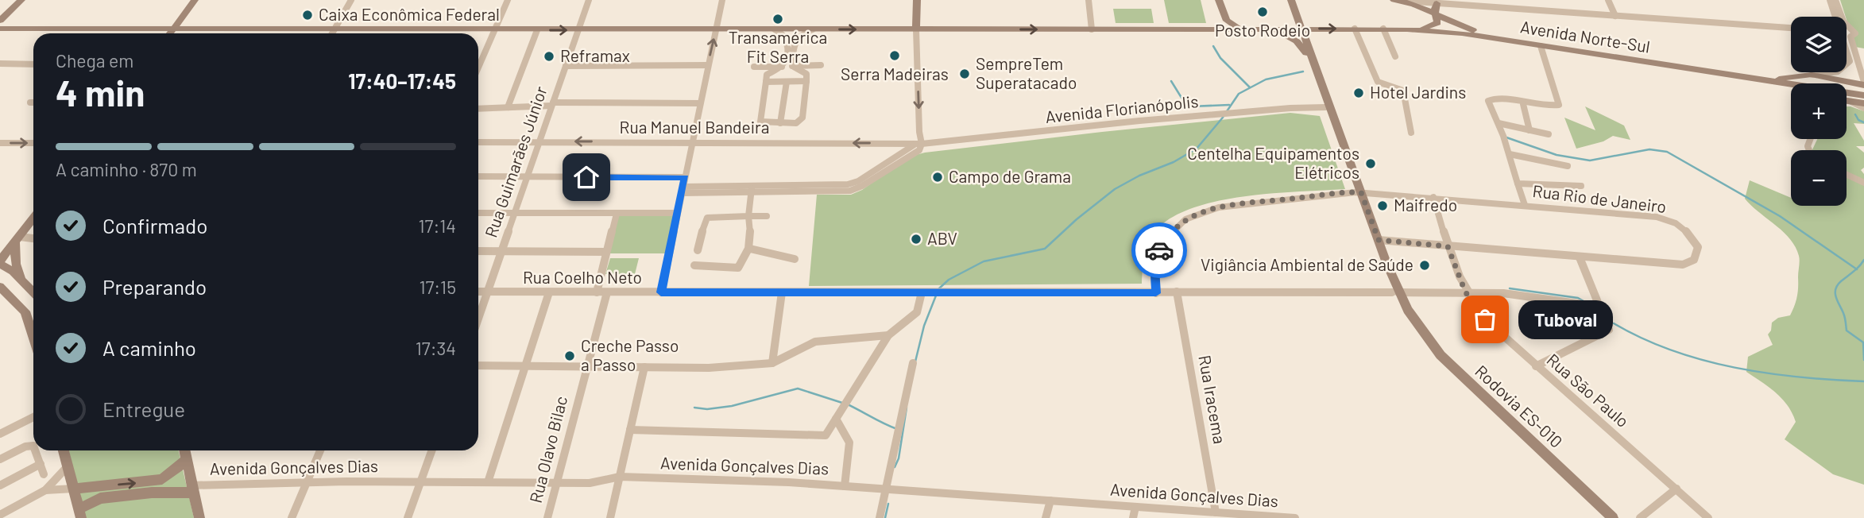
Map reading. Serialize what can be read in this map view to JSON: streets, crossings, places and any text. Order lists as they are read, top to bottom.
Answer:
{
  "streets": {
    "main road": ["Avenida Norte-Sul", "Rodovia ES-010"],
    "street": [
      "Avenida Florianópolis",
      "Rua Manuel Bandeira",
      "Rua Guimarães Júnior",
      "Rua Rio de Janeiro",
      "Rua Coelho Neto",
      "Rua São Paulo",
      "Rua Iracema",
      "Rua Olavo Bilac",
      "Avenida Gonçalves Dias"
    ]
  },
  "crossings": [
    ["Avenida Norte-Sul", "Rua Guimarães Júnior"],
    ["Avenida Norte-Sul", "Rodovia ES-010"],
    ["Avenida Florianópolis", "Rua Manuel Bandeira"],
    ["Avenida Florianópolis", "Rodovia ES-010"],
    ["Rua Manuel Bandeira", "Rua Guimarães Júnior"],
    ["Rua Guimarães Júnior", "Rua Coelho Neto"],
    ["Rua Rio de Janeiro", "Rua Coelho Neto"],
    ["Rua Rio de Janeiro", "Rua São Paulo"],
    ["Rua Rio de Janeiro", "Rodovia ES-010"],
    ["Rua Coelho Neto", "Rua São Paulo"],
    ["Rua Coelho Neto", "Rua Iracema"],
    ["Rua Coelho Neto", "Rodovia ES-010"],
    ["Rua Coelho Neto", "Rua Olavo Bilac"],
    ["Rua Iracema", "Avenida Gonçalves Dias"],
    ["Rua Olavo Bilac", "Avenida Gonçalves Dias"]
  ],
  "places": [
    "Posto Rodeio",
    "Caixa Econômica Federal",
    "Transamérica Fit Serra",
    "Serra Madeiras",
    "Reframax",
    "SempreTem Superatacado",
    "Hotel Jardins",
    "Centelha Equipamentos Elétricos",
    "Campo de Grama",
    "Maifredo",
    "ABV",
    "Vigiância Ambiental de Saúde",
    "Tuboval",
    "Creche Passo a Passo"
  ],
  "page": {
    "map_buttons": ["+", "−"],
    "heading": ["4 min", "Chega em", "17:40–17:45"],
    "bar": "A caminho · 870 m",
    "list": [
      ["Confirmado", "17:14"],
      ["Preparando", "17:15"],
      ["A caminho", "17:34"],
      "Entregue"
    ],
    "bubble": "Tuboval"
  }
}
